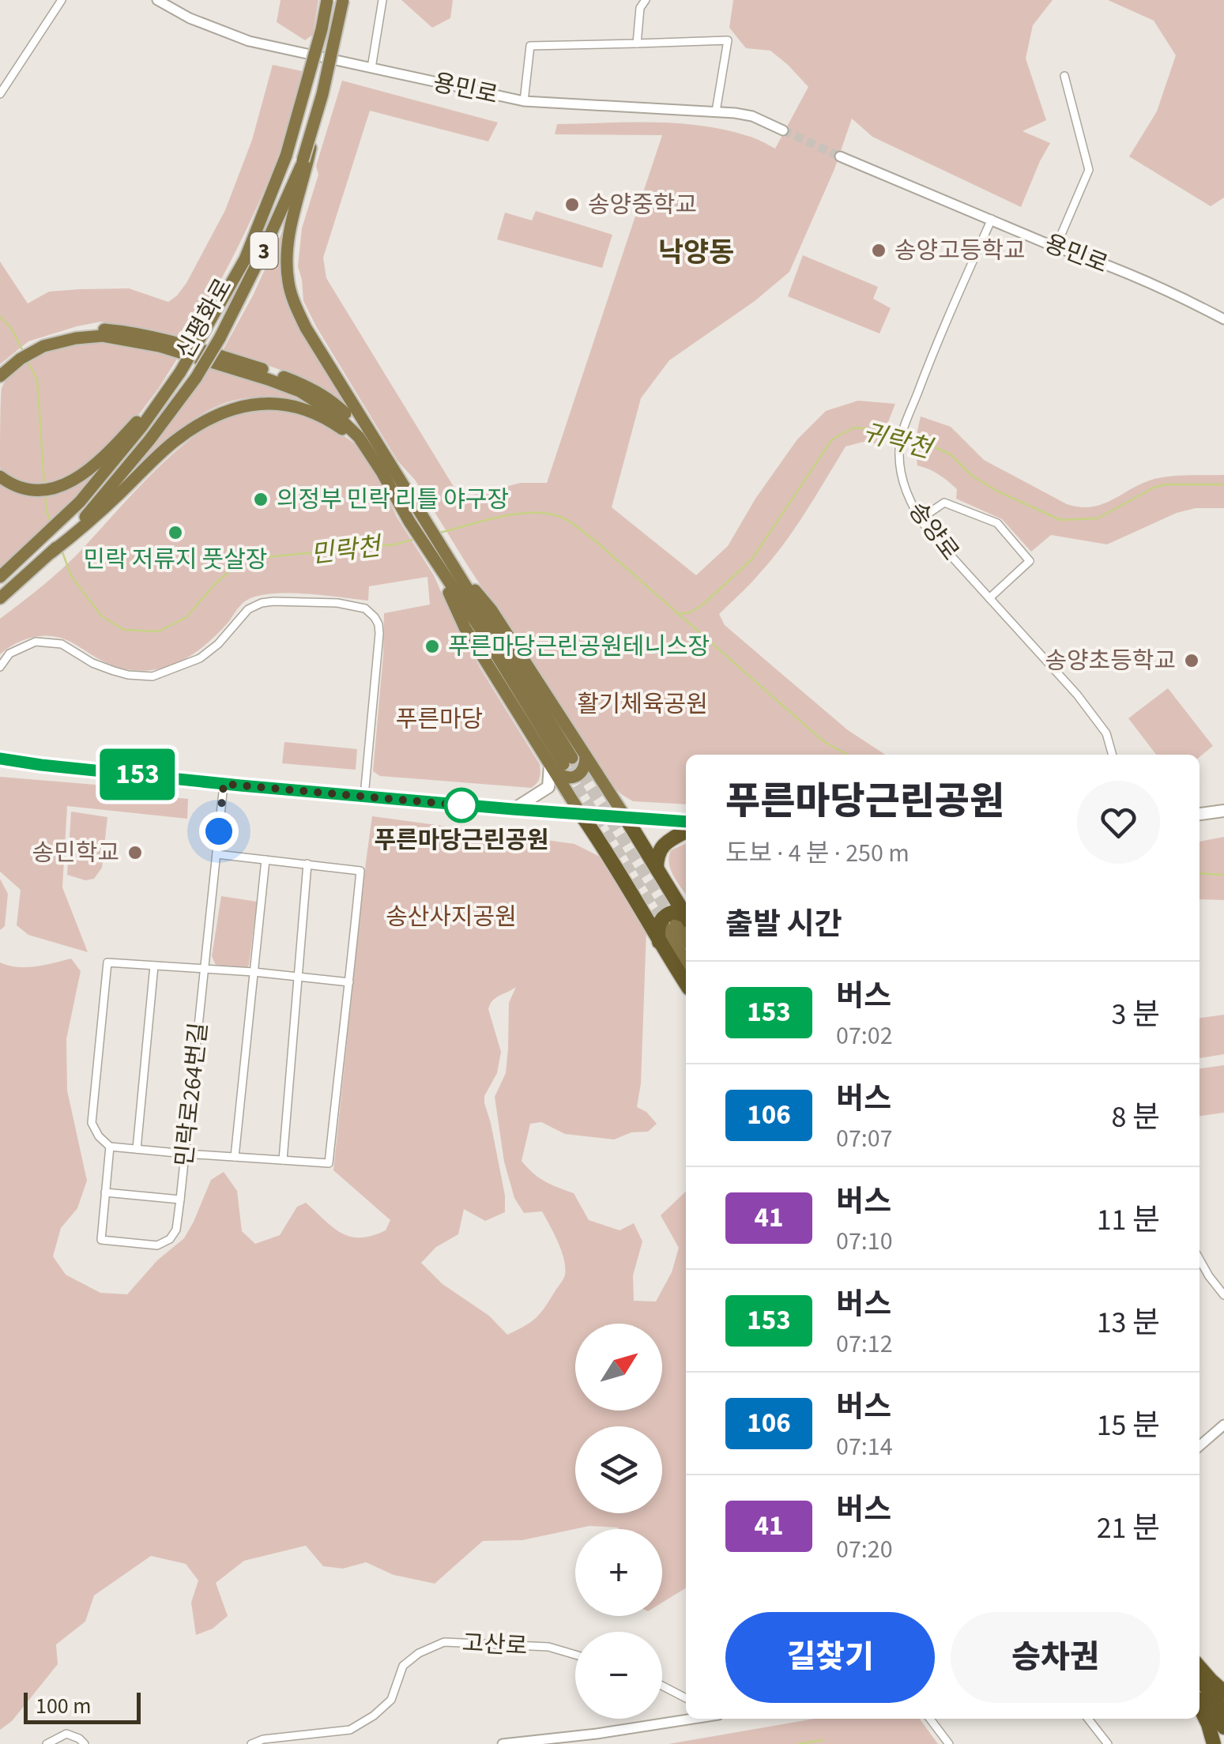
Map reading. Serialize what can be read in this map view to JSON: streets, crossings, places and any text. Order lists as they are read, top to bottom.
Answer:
{
  "streets": {
    "highway": ["3", "신평화로"],
    "street": [
      "용민로",
      "송양로",
      "민락로264번길",
      "고산로"
    ]
  },
  "crossings": [
    ["용민로", "송양로"]
  ],
  "districts": ["낙양동"],
  "water": ["귀락천", "민락천"],
  "parks": ["활기체육공원", "푸른마당", "송산사지공원"],
  "places": [
    "송양중학교",
    "송양고등학교",
    "의정부 민락 리틀 야구장",
    "민락 저류지 풋살장",
    "푸른마당근린공원테니스장",
    "송양초등학교",
    "푸른마당근린공원",
    "송민학교"
  ],
  "lines": ["bus line 153"],
  "scale_bar": "100 m",
  "north": "top right",
  "page": {
    "on_map": "153",
    "heading": [
      ["푸른마당근린공원", "도보 · 4 분 · 250 m"],
      "출발 시간"
    ],
    "list": [
      {
        "mark": "153",
        "name": "버스",
        "note": "07:02",
        "value": "3 분"
      },
      {
        "mark": "106",
        "name": "버스",
        "note": "07:07",
        "value": "8 분"
      },
      {
        "mark": "41",
        "name": "버스",
        "note": "07:10",
        "value": "11 분"
      },
      {
        "mark": "153",
        "name": "버스",
        "note": "07:12",
        "value": "13 분"
      },
      {
        "mark": "106",
        "name": "버스",
        "note": "07:14",
        "value": "15 분"
      },
      {
        "mark": "41",
        "name": "버스",
        "note": "07:20",
        "value": "21 분"
      }
    ],
    "map_buttons": ["+", "−"],
    "buttons": ["길찾기", "승차권"],
    "scale": "100 m"
  }
}
